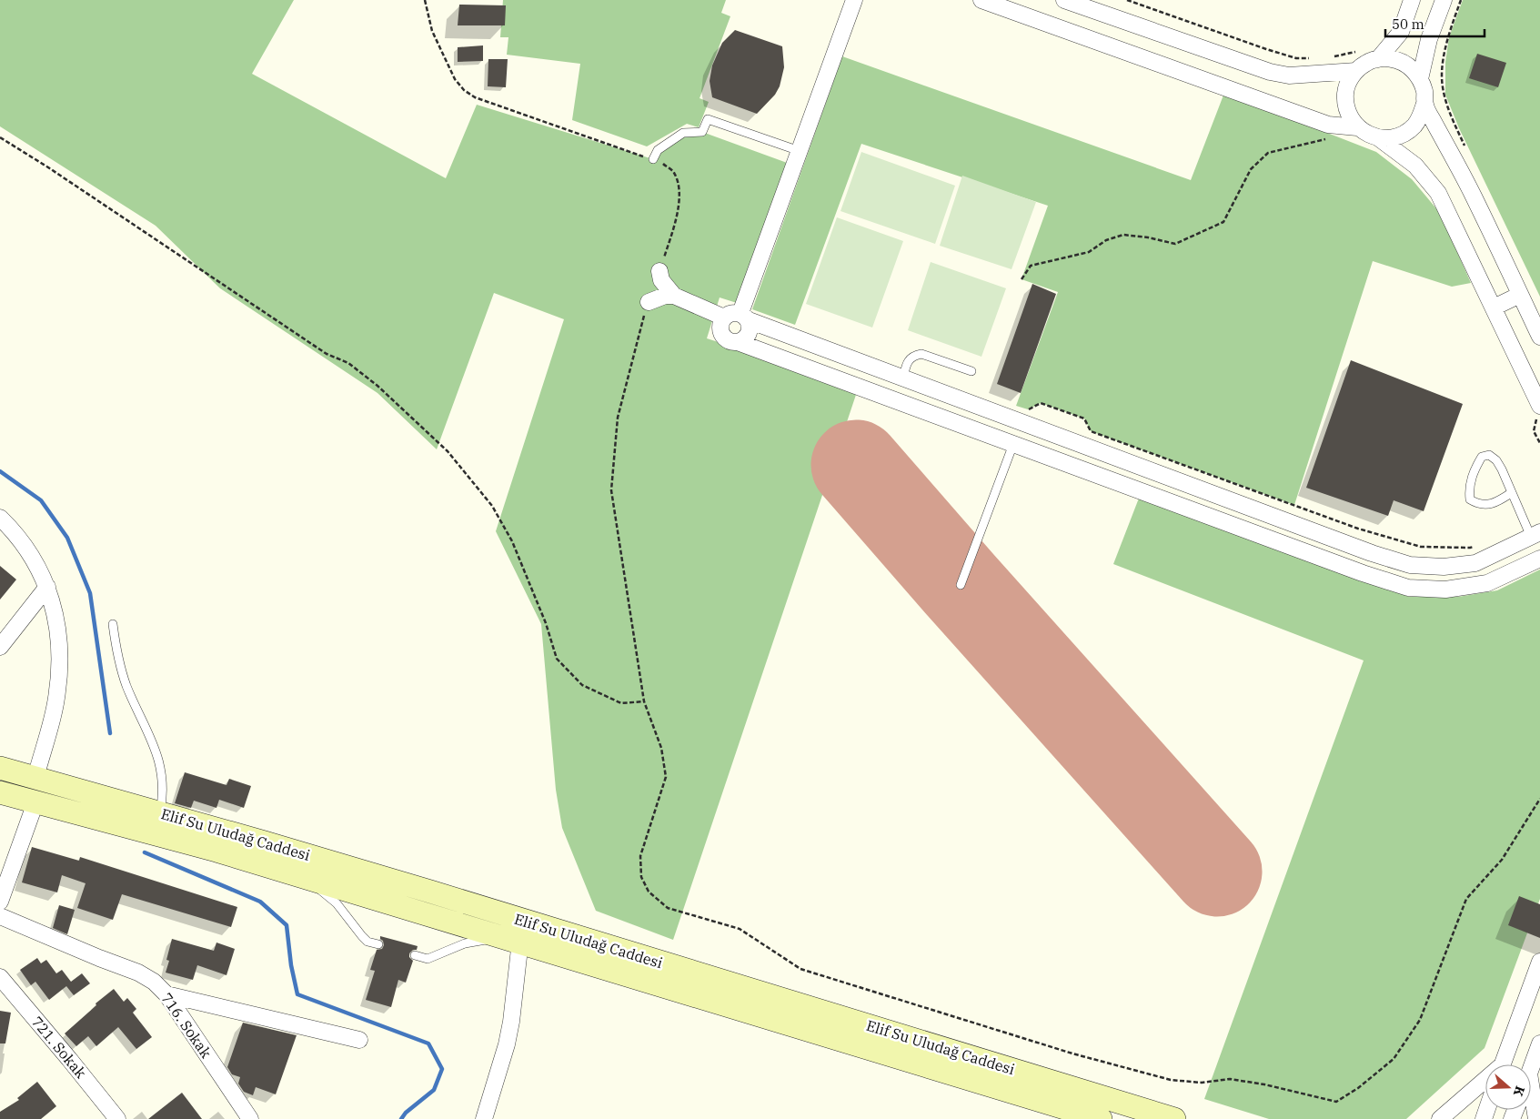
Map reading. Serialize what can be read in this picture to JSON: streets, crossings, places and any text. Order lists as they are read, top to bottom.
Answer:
{
  "streets": {
    "main road": ["Elif Su Uludağ Caddesi"],
    "street": ["716. Sokak", "721. Sokak"]
  },
  "scale_bar": "50 m",
  "north": "right"
}
